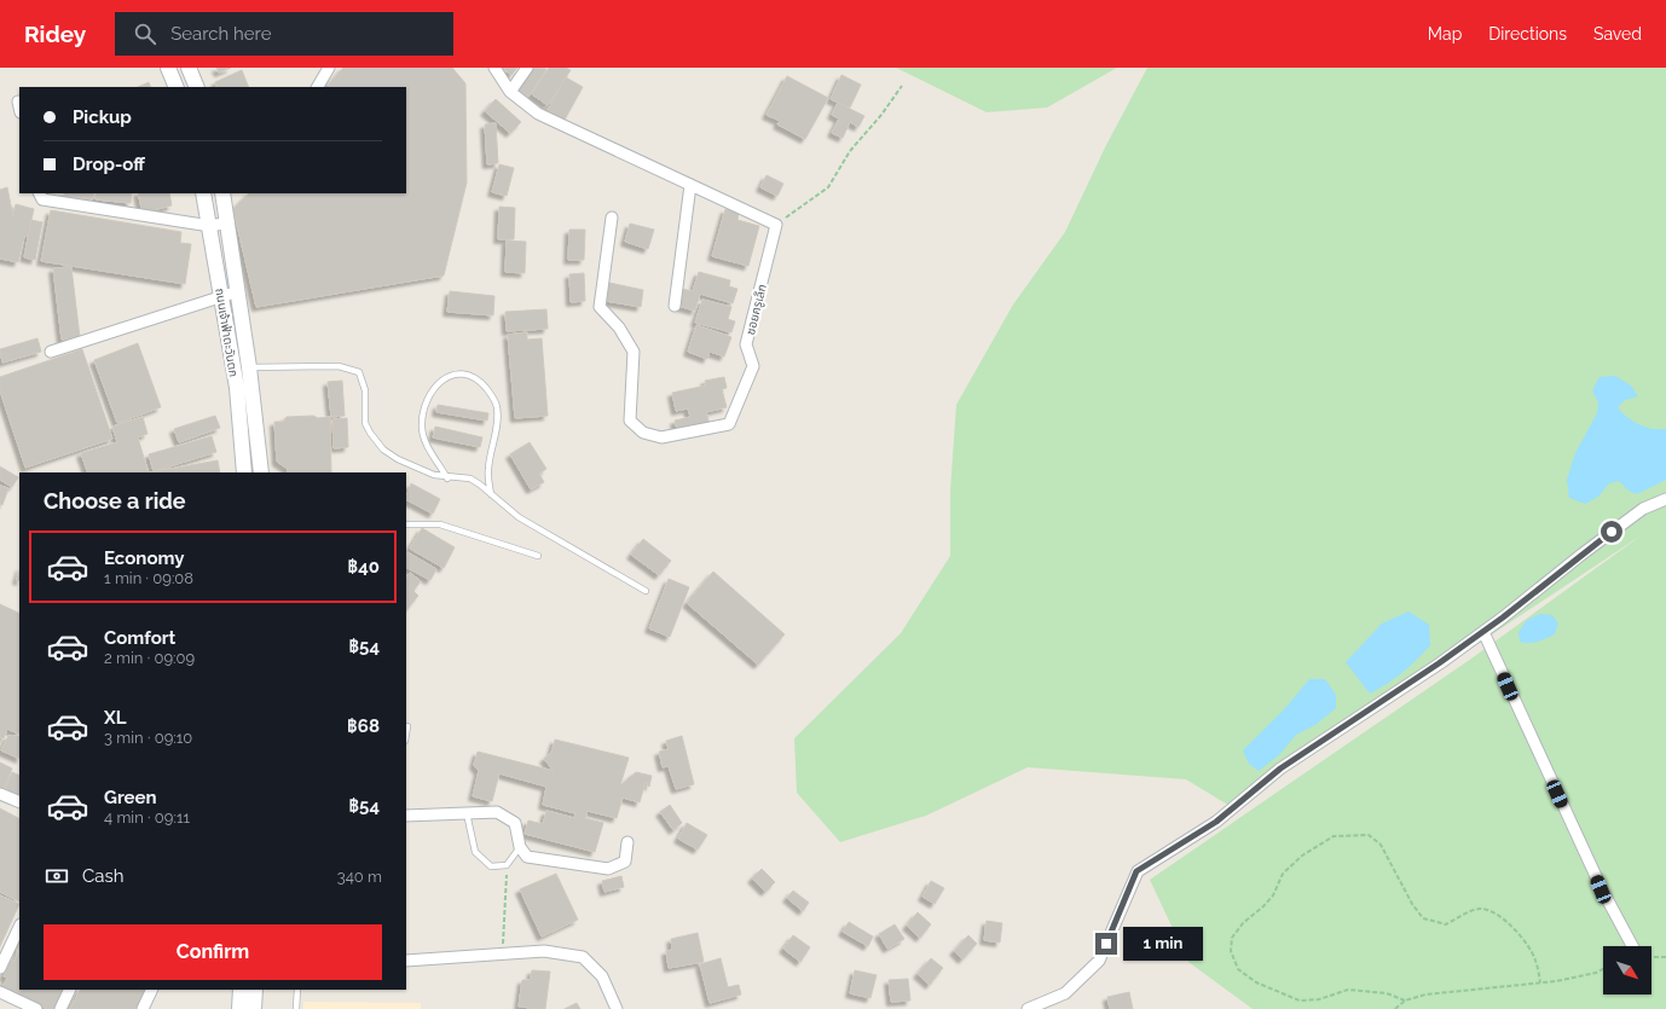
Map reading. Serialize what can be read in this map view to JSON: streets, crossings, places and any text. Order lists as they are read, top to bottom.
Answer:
{
  "streets": {
    "main road": ["ถนนเจ้าฟ้าตะวันตก"],
    "street": ["ซอยครูเล็ก"]
  },
  "north": "bottom right",
  "page": {
    "header": "Ridey",
    "search": "Search here",
    "nav": ["Map", "Directions", "Saved"],
    "banner": ["Pickup", "Drop-off"],
    "heading": "Choose a ride",
    "list": [
      {
        "name": "Economy",
        "note": "1 min · 09:08",
        "value": "฿40"
      },
      {
        "name": "Comfort",
        "note": "2 min · 09:09",
        "value": "฿54"
      },
      {
        "name": "XL",
        "note": "3 min · 09:10",
        "value": "฿68"
      },
      {
        "name": "Green",
        "note": "4 min · 09:11",
        "value": "฿54"
      }
    ],
    "pay": ["Cash", "340 m"],
    "buttons": "Confirm",
    "bubble": "1 min"
  }
}
